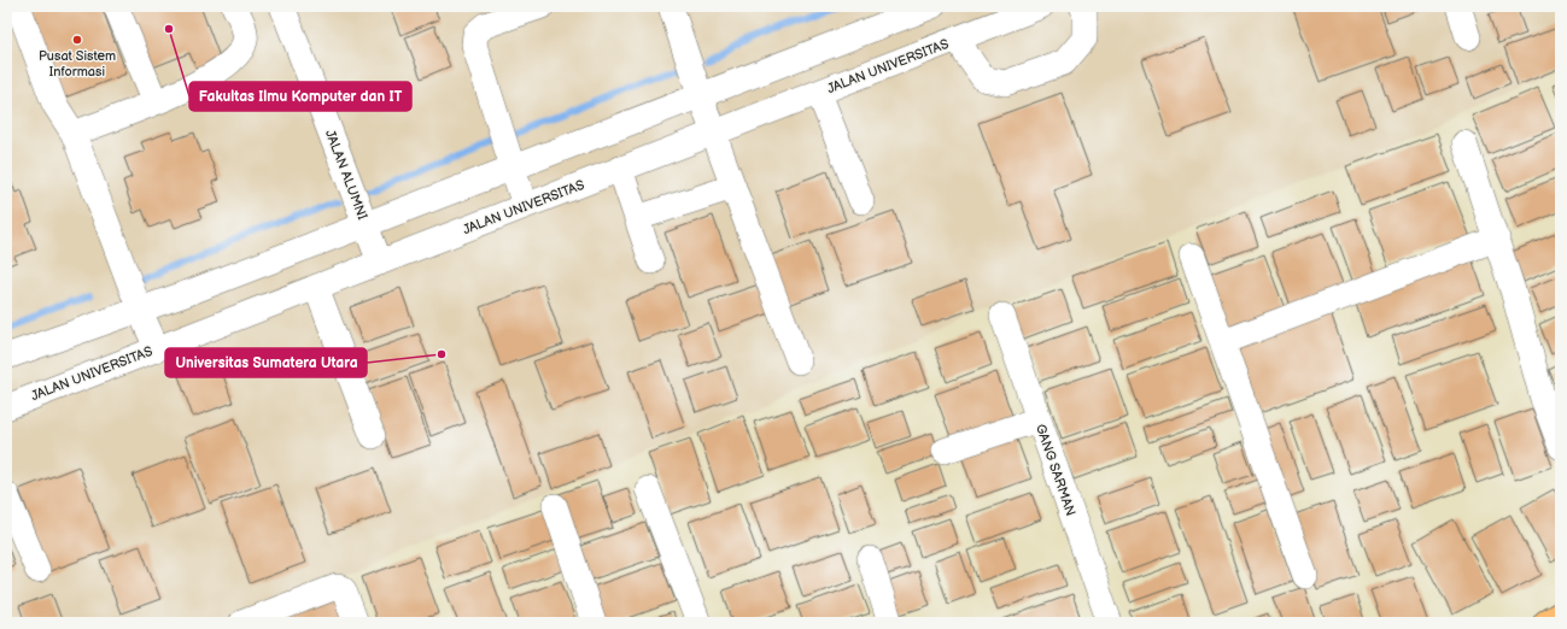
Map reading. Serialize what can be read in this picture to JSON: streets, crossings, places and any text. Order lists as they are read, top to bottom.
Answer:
{
  "streets": {
    "street": ["JALAN UNIVERSITAS", "JALAN ALUMNI", "GANG SARMAN"]
  },
  "crossings": [
    ["JALAN UNIVERSITAS", "JALAN ALUMNI"]
  ],
  "places": ["Fakultas Ilmu Komputer dan IT", "Pusat Sistem Informasi", "Universitas Sumatera Utara"]
}
